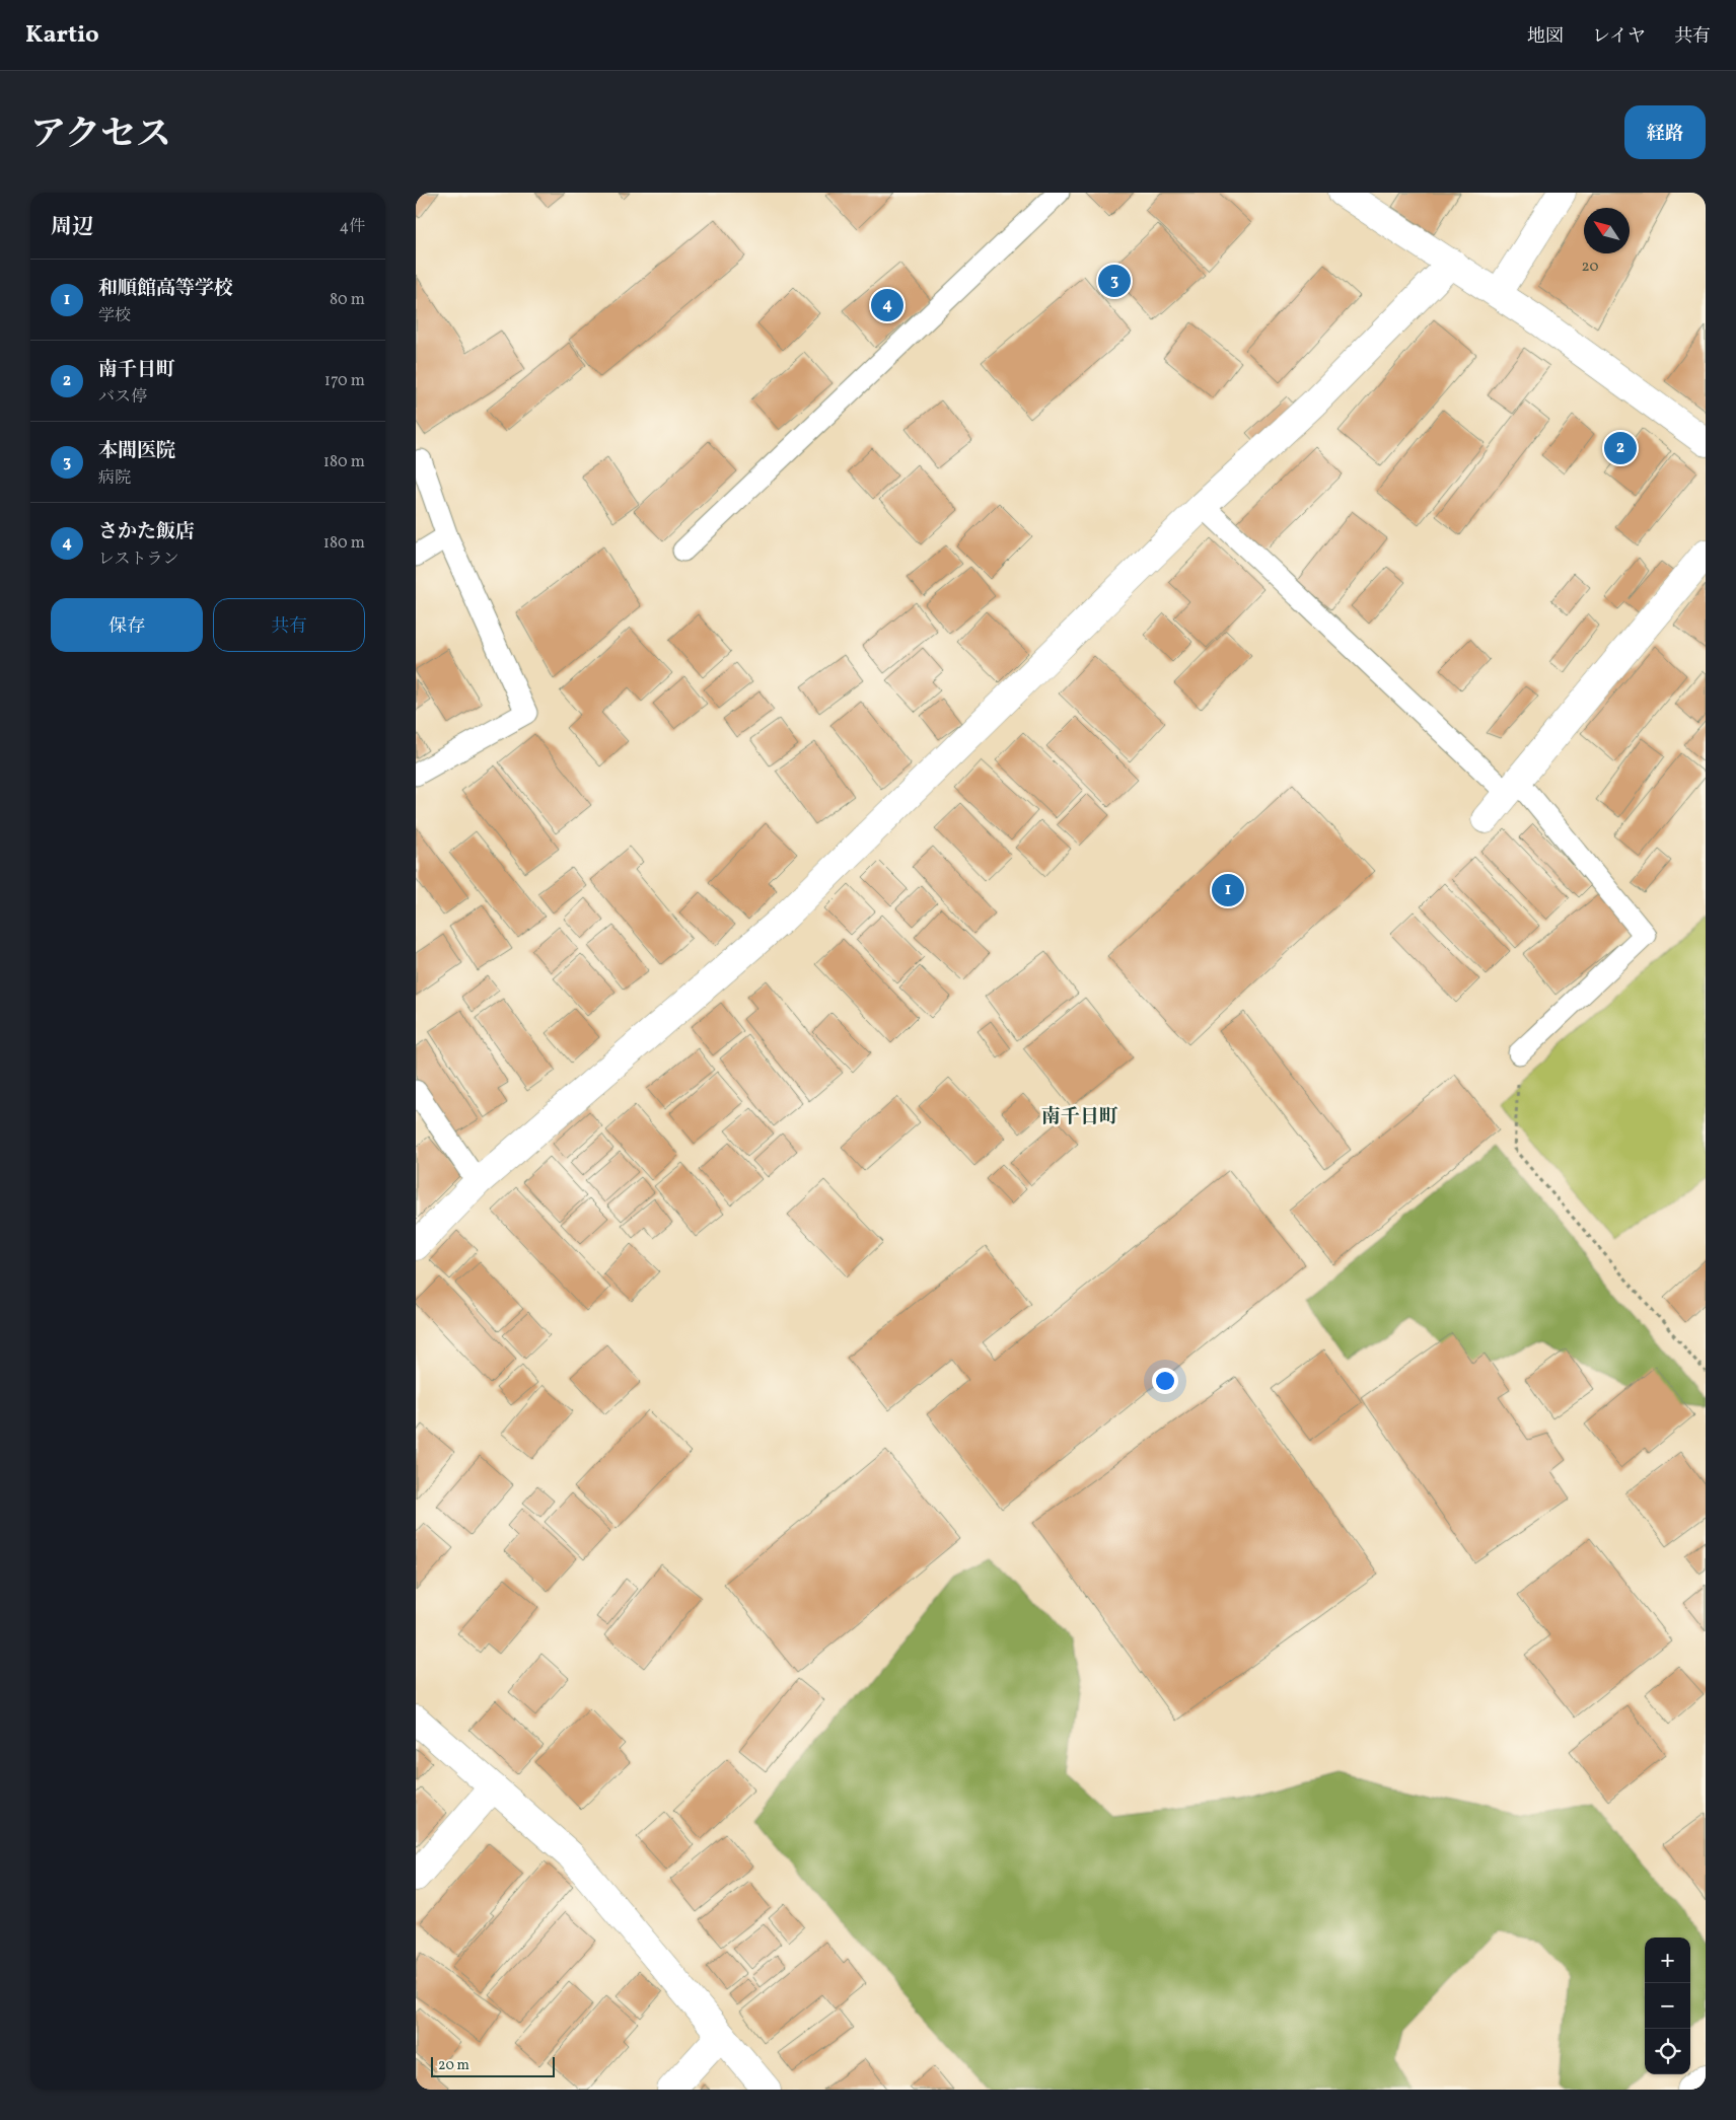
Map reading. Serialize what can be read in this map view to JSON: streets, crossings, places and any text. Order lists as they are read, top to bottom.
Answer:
{
  "districts": ["南千日町"],
  "house_numbers": ["20"],
  "scale_bar": "20 m",
  "north": "top left",
  "page": {
    "header": "Kartio",
    "nav": ["地図", "レイヤ", "共有"],
    "title": "アクセス",
    "buttons": [
      "経路",
      ["保存", "共有"]
    ],
    "heading": ["周辺", "4件"],
    "list": [
      {
        "mark": "1",
        "name": "和順館高等学校",
        "note": "学校",
        "value": "80 m"
      },
      {
        "mark": "2",
        "name": "南千日町",
        "note": "バス停",
        "value": "170 m"
      },
      {
        "mark": "3",
        "name": "本間医院",
        "note": "病院",
        "value": "180 m"
      },
      {
        "mark": "4",
        "name": "さかた飯店",
        "note": "レストラン",
        "value": "180 m"
      }
    ],
    "pins": [
      "3",
      "4",
      "2",
      "1"
    ],
    "map_buttons": ["+", "−"],
    "scale": "20 m"
  }
}
